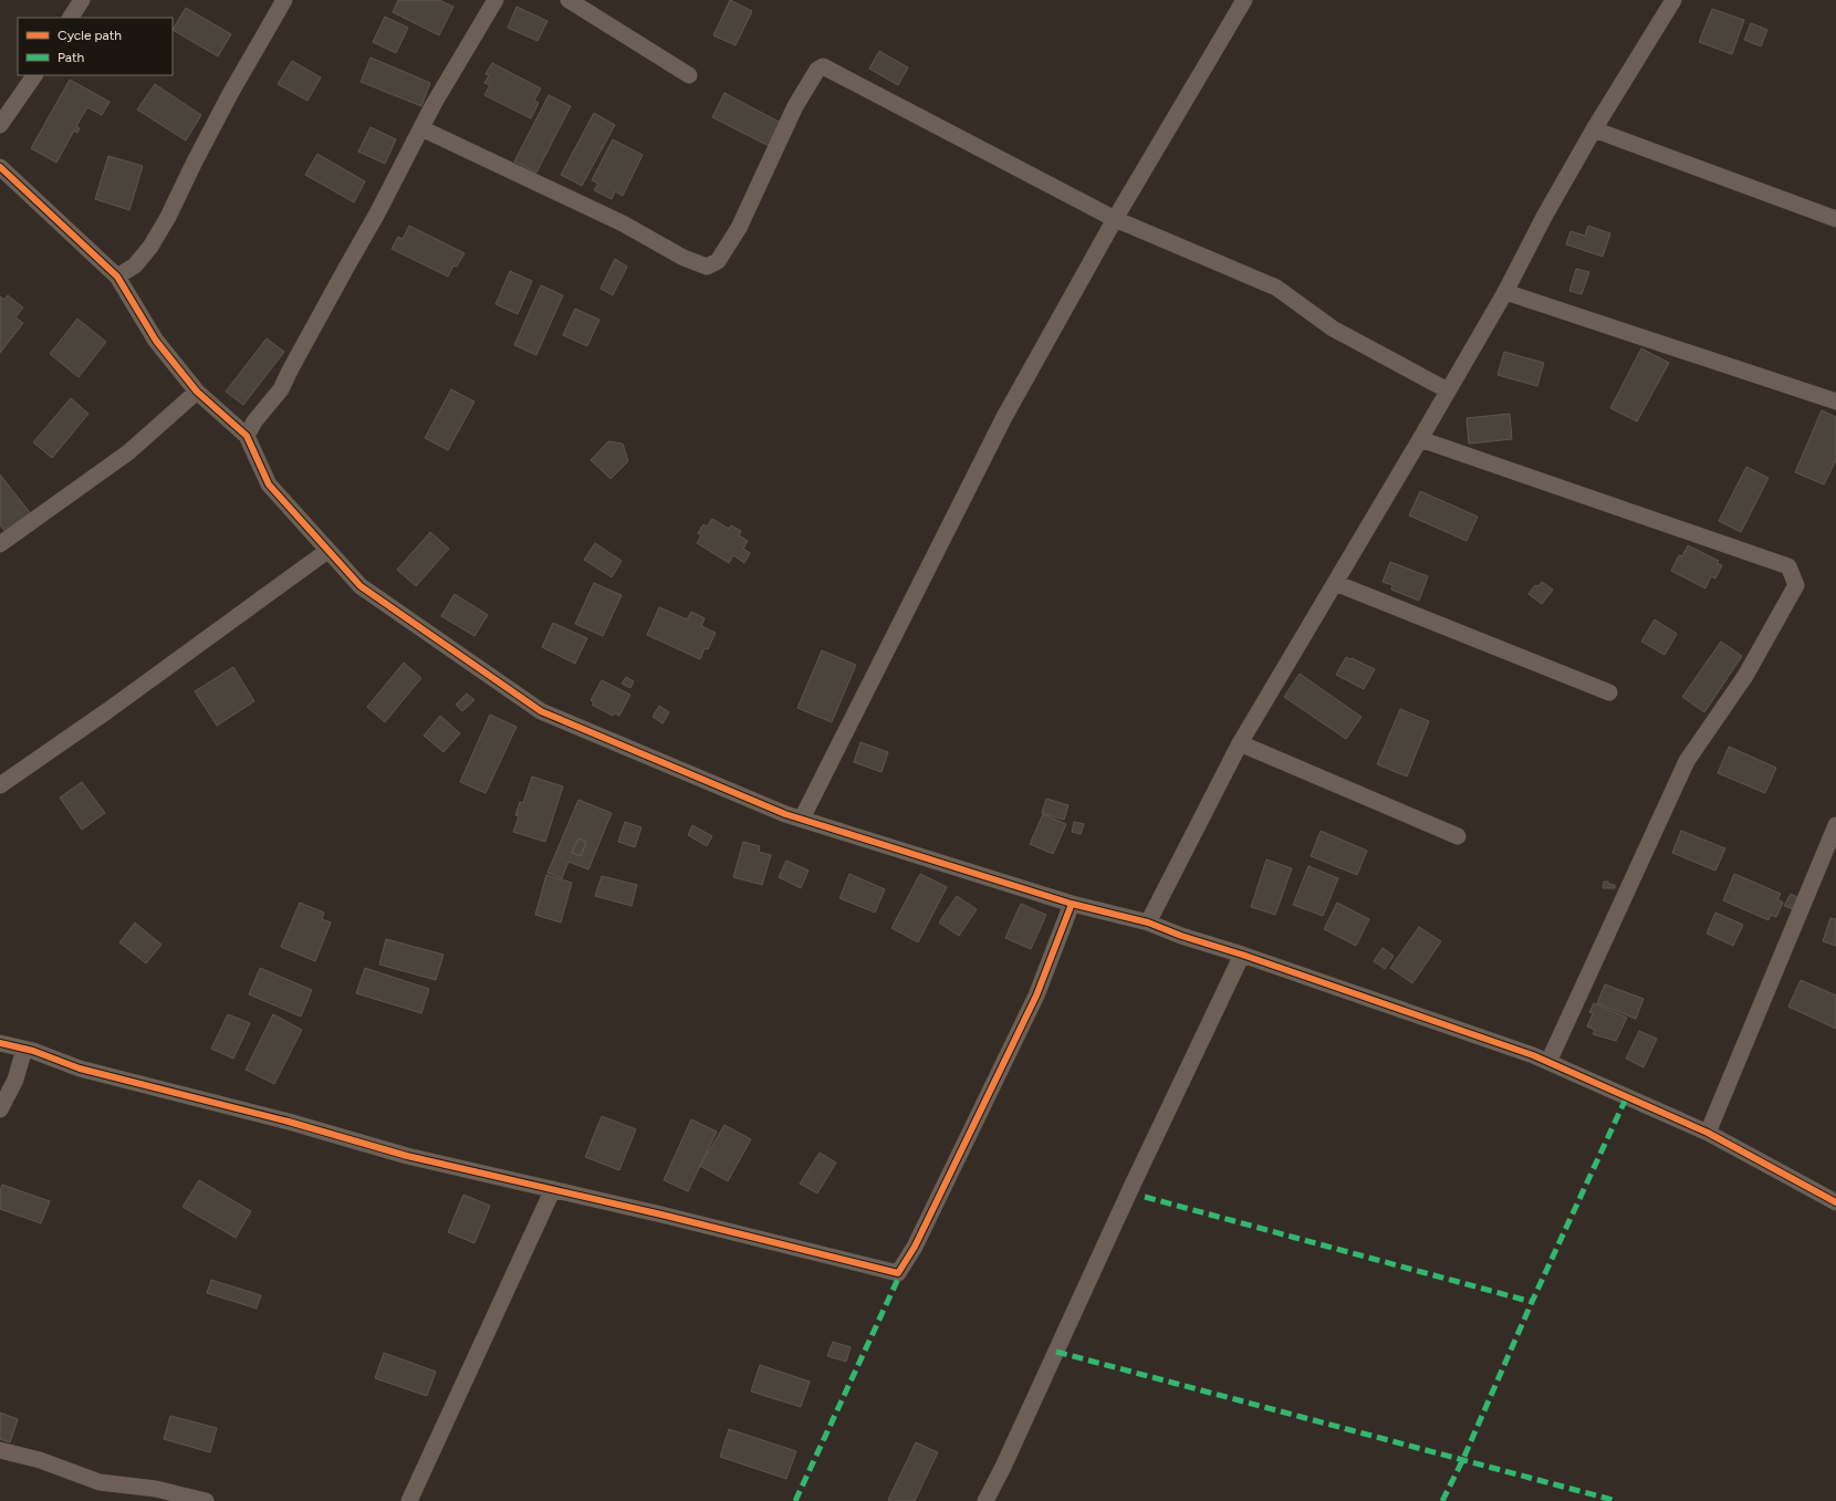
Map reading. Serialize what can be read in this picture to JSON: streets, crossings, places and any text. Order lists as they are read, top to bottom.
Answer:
{
  "legend": ["Cycle path", "Path"]
}
